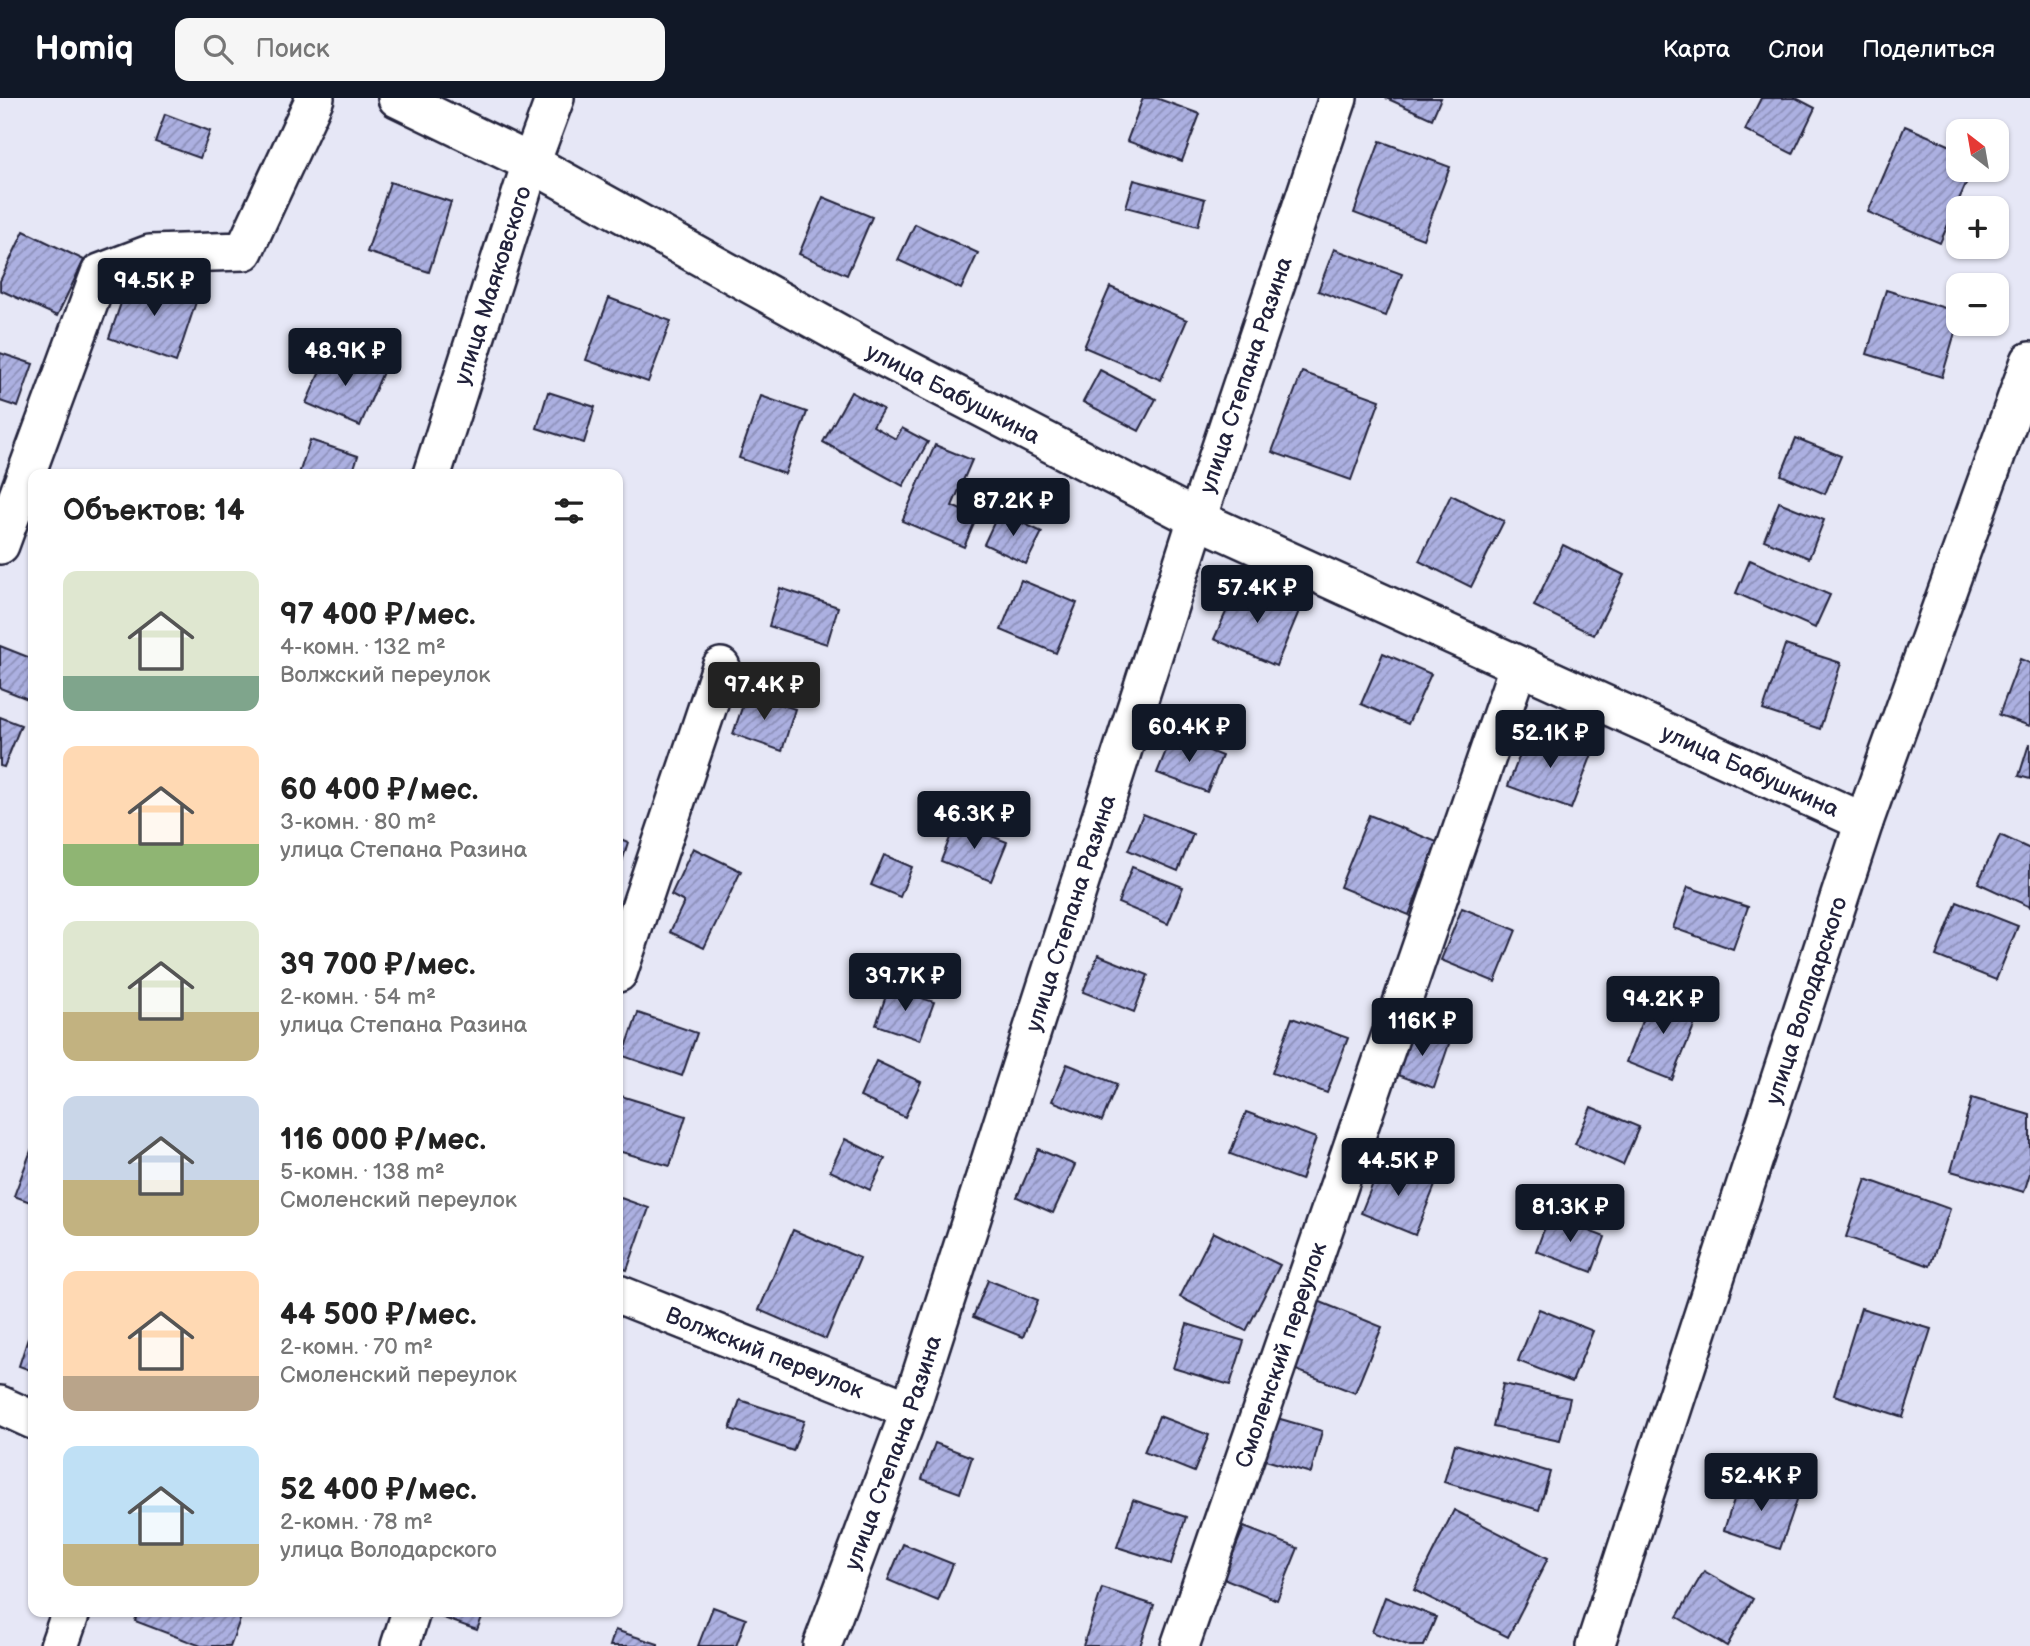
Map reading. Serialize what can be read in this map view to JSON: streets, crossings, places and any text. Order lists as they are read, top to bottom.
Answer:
{
  "streets": {
    "street": [
      "улица Маяковского",
      "улица Степана Разина",
      "улица Бабушкина",
      "улица Володарского",
      "Волжский переулок",
      "Смоленский переулок"
    ]
  },
  "crossings": [
    ["улица Маяковского", "улица Бабушкина"],
    ["улица Степана Разина", "улица Бабушкина"],
    ["улица Степана Разина", "Волжский переулок"],
    ["улица Бабушкина", "улица Володарского"],
    ["улица Бабушкина", "Смоленский переулок"]
  ],
  "north": "top left",
  "page": {
    "header": "Homiq",
    "search": "Поиск",
    "nav": ["Карта", "Слои", "Поделиться"],
    "map_buttons": ["+", "−"],
    "price": [
      "94.5K ₽",
      "48.9K ₽",
      "87.2K ₽",
      "57.4K ₽",
      "97.4K ₽",
      "60.4K ₽",
      "52.1K ₽",
      "46.3K ₽",
      "39.7K ₽",
      "94.2K ₽",
      "116K ₽",
      "44.5K ₽",
      "81.3K ₽",
      "52.4K ₽"
    ],
    "heading": "Объектов: 14",
    "list": [
      {
        "name": "97 400 ₽/мес.",
        "note": "4-комн. · 132 m² · Волжский переулок"
      },
      {
        "name": "60 400 ₽/мес.",
        "note": "3-комн. · 80 m² · улица Степана Разина"
      },
      {
        "name": "39 700 ₽/мес.",
        "note": "2-комн. · 54 m² · улица Степана Разина"
      },
      {
        "name": "116 000 ₽/мес.",
        "note": "5-комн. · 138 m² · Смоленский переулок"
      },
      {
        "name": "44 500 ₽/мес.",
        "note": "2-комн. · 70 m² · Смоленский переулок"
      },
      {
        "name": "52 400 ₽/мес.",
        "note": "2-комн. · 78 m² · улица Володарского"
      }
    ]
  }
}
